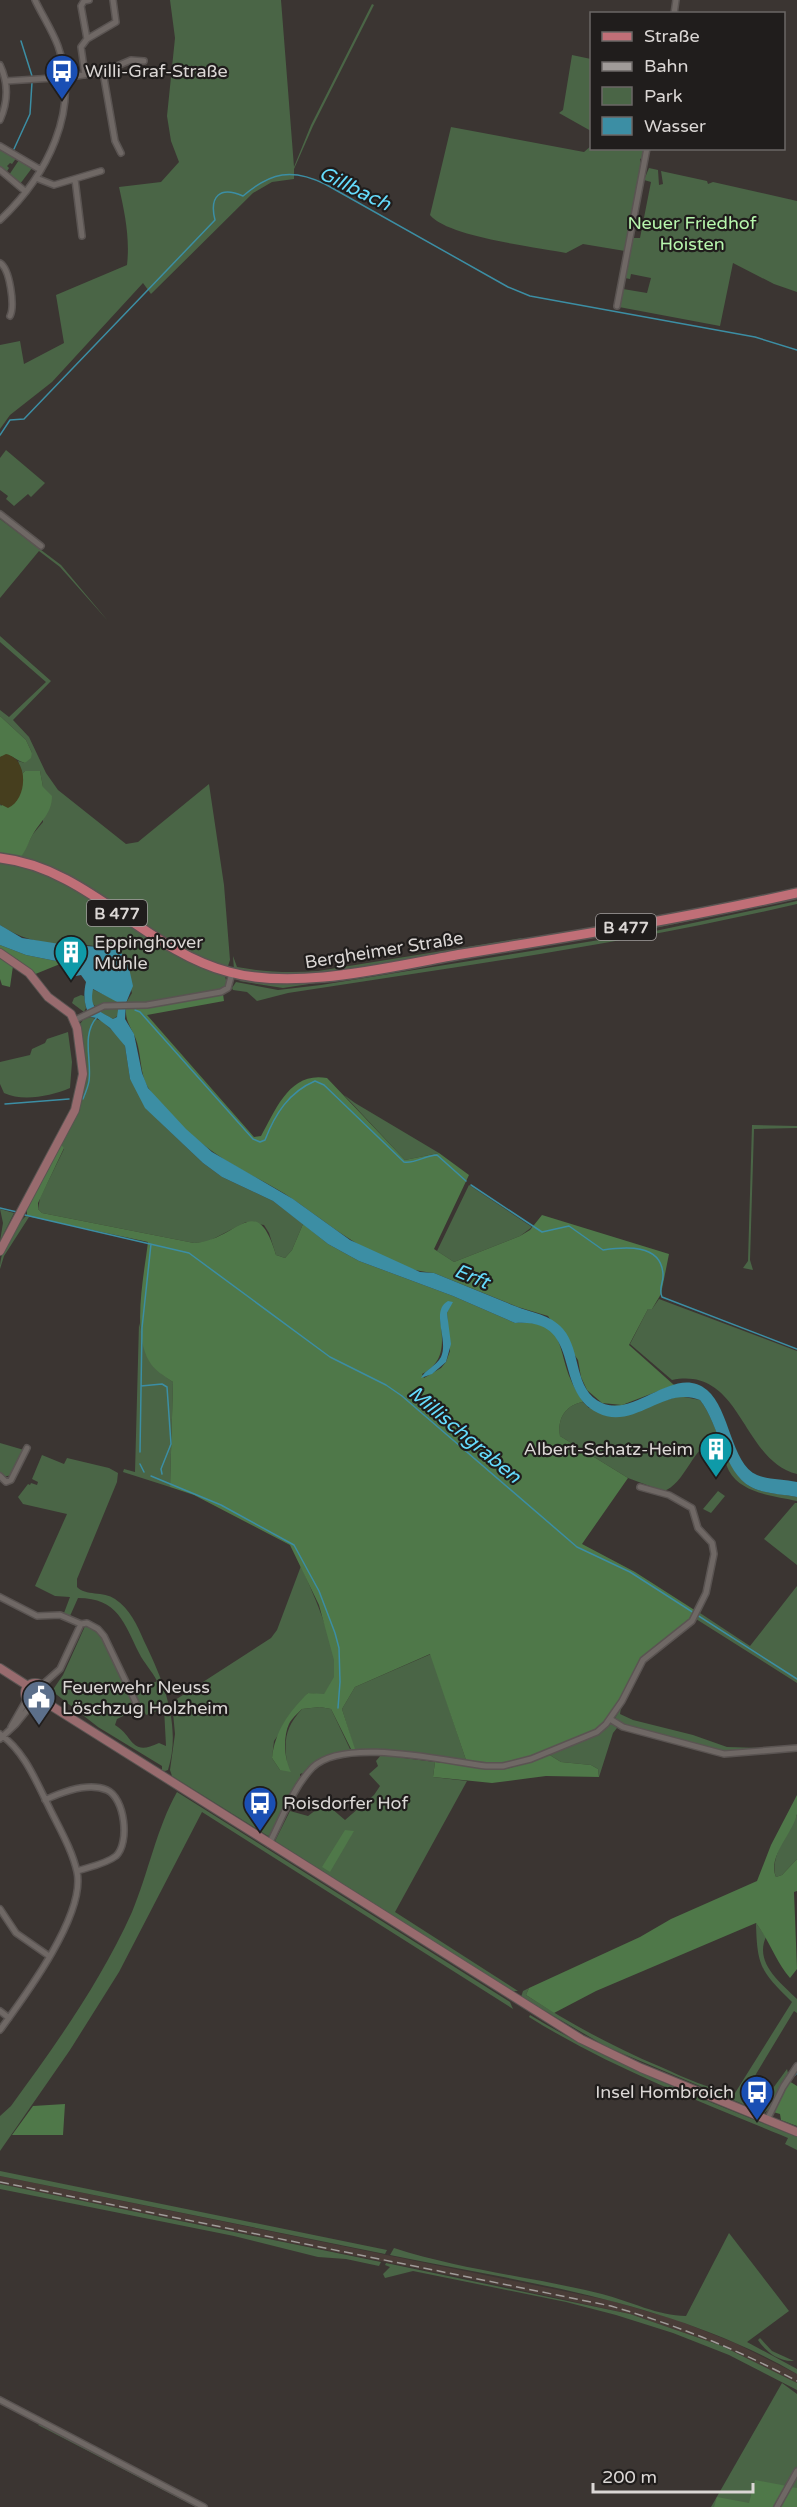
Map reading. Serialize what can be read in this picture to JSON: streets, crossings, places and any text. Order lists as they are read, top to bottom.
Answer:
{
  "streets": {
    "main road": ["B 477", "Bergheimer Straße"]
  },
  "water": ["Gillbach", "Erft", "Millischgraben"],
  "parks": ["Neuer Friedhof Hoisten"],
  "places": {
    "bus stop": ["Willi-Graf-Straße", "Roisdorfer Hof", "Insel Hombroich"],
    "building": ["Eppinghover Mühle", "Albert-Schatz-Heim"],
    "public building": ["Feuerwehr Neuss Löschzug Holzheim"]
  },
  "legend": [
    "Straße",
    "Bahn",
    "Park",
    "Wasser"
  ],
  "scale_bar": "200 m"
}
